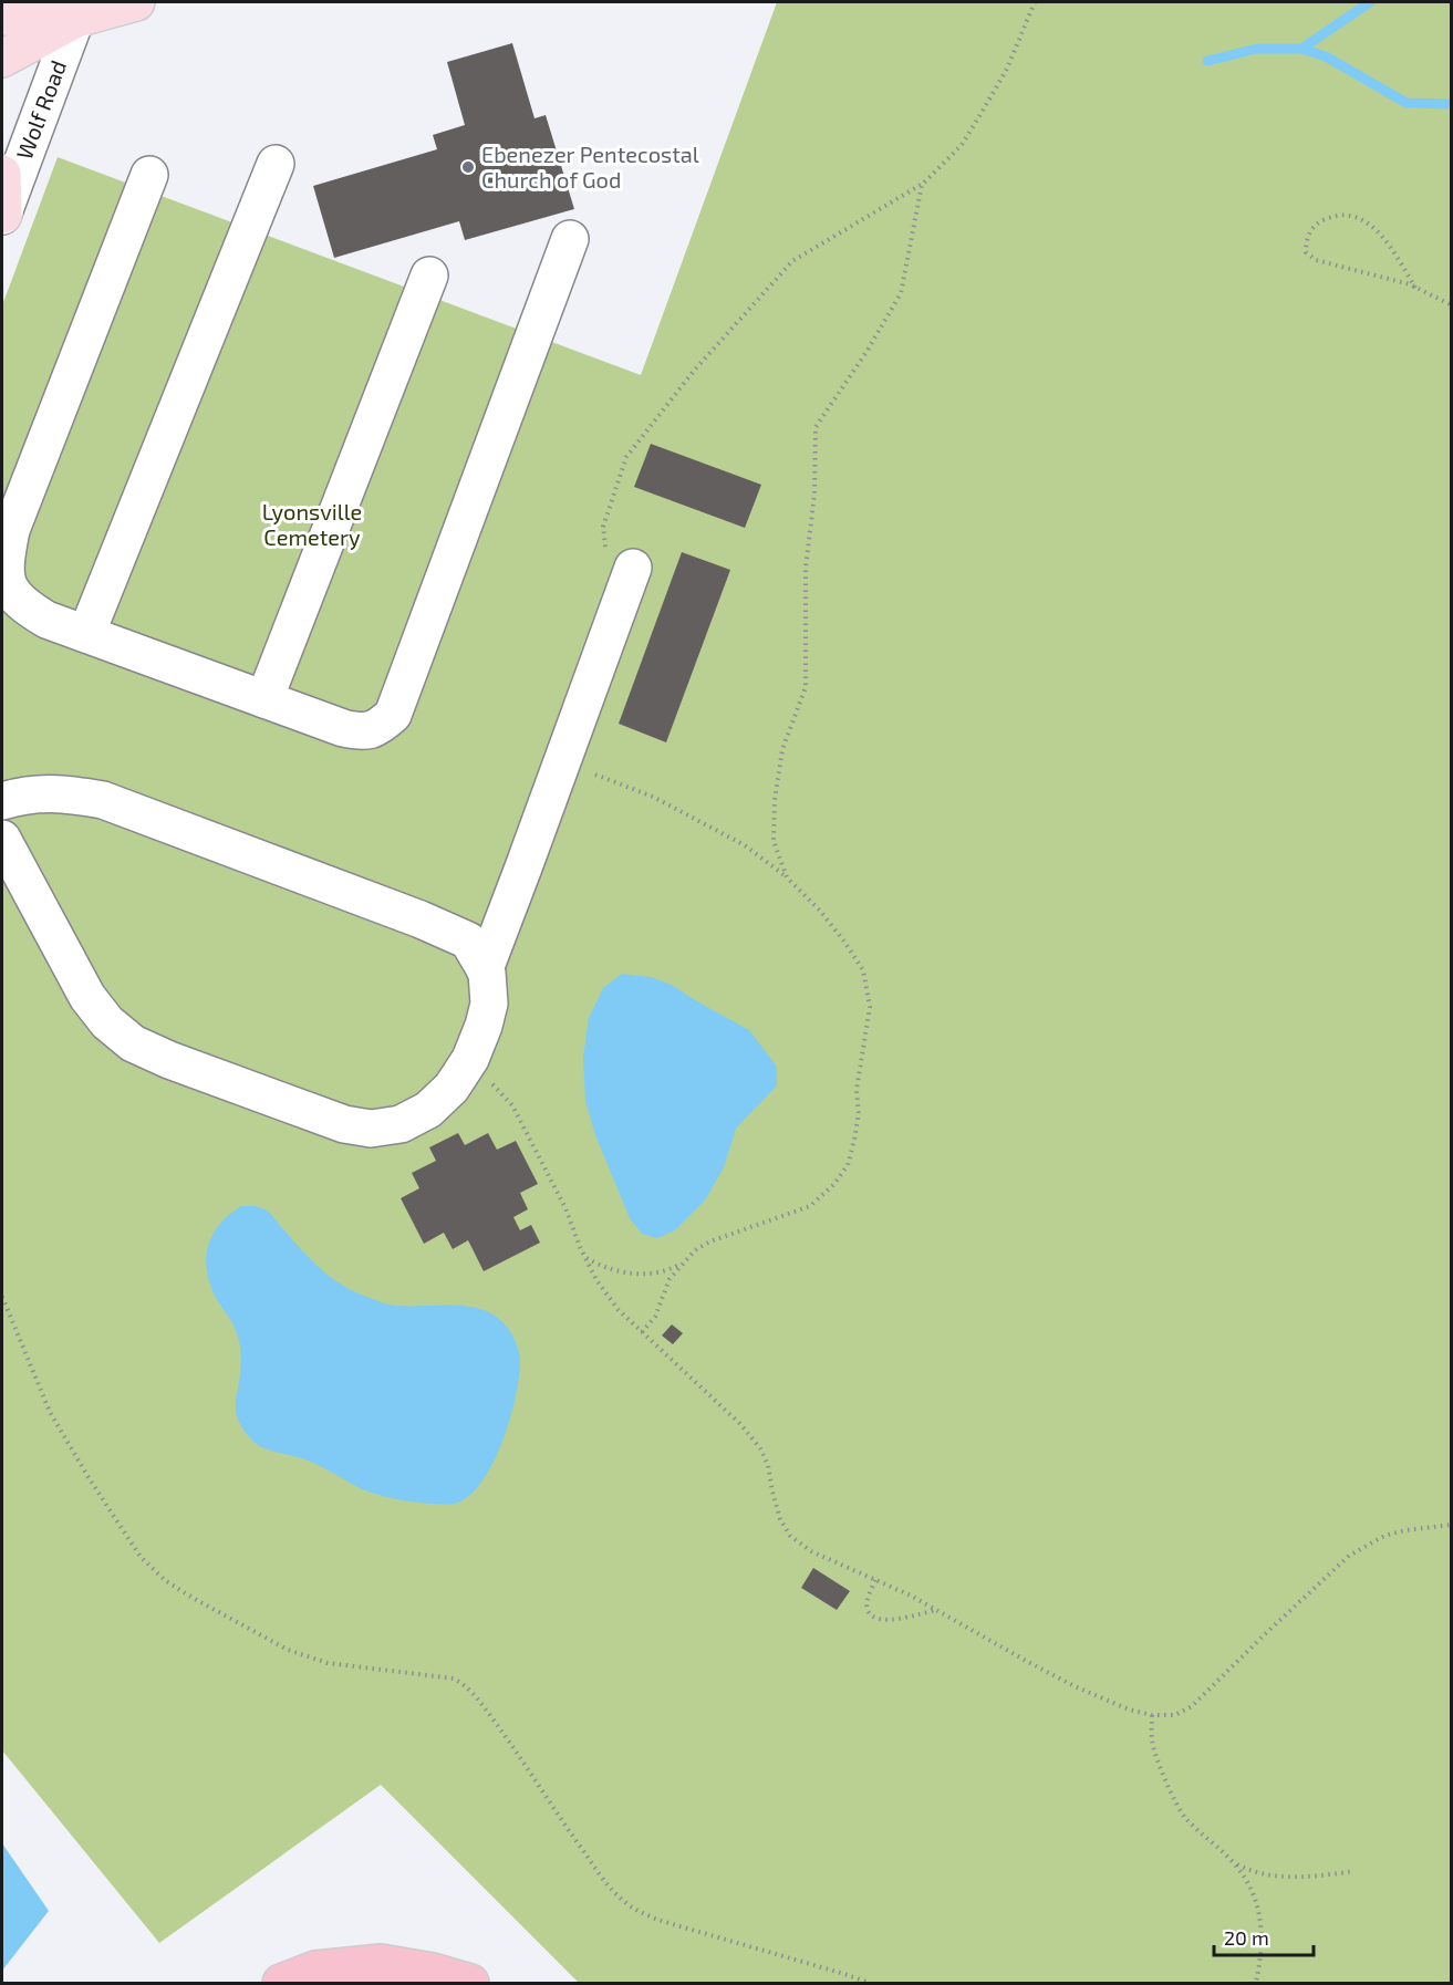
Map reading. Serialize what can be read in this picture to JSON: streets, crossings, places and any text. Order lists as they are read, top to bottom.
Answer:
{
  "streets": {
    "street": ["Wolf Road"]
  },
  "parks": ["Lyonsville Cemetery"],
  "places": ["Ebenezer Pentecostal Church of God"],
  "scale_bar": "20 m"
}
